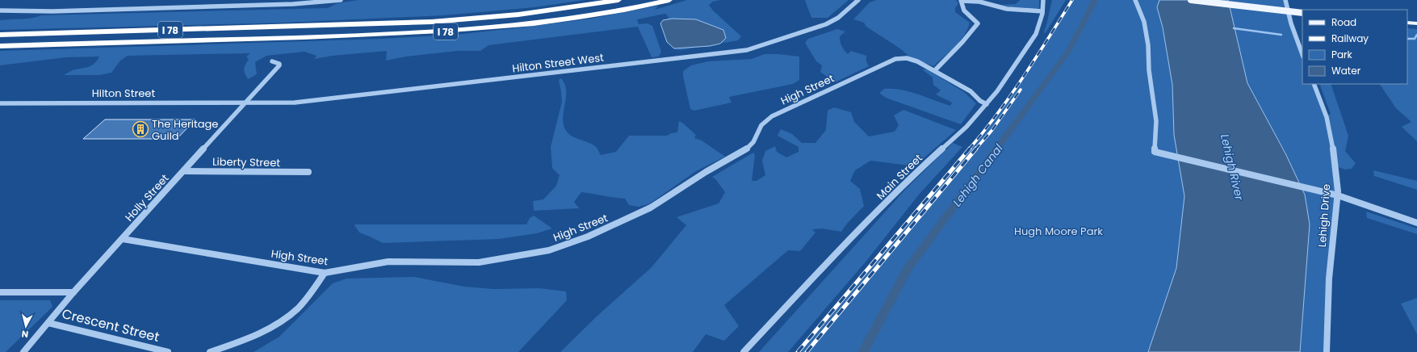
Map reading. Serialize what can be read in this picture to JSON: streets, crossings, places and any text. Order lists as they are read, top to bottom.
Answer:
{
  "streets": {
    "highway": ["I 78"],
    "street": [
      "Hilton Street West",
      "High Street",
      "Hilton Street",
      "Liberty Street",
      "Main Street",
      "Holly Street",
      "Lehigh Drive",
      "Crescent Street"
    ]
  },
  "crossings": [
    ["Hilton Street West", "Hilton Street"],
    ["Hilton Street West", "Holly Street"],
    ["High Street", "Main Street"],
    ["High Street", "Holly Street"],
    ["Hilton Street", "Holly Street"],
    ["Liberty Street", "Holly Street"],
    ["Holly Street", "Crescent Street"]
  ],
  "water": ["Lehigh River", "Lehigh Canal"],
  "parks": ["Hugh Moore Park"],
  "places": {
    "building": ["The Heritage Guild"]
  },
  "legend": [
    "Road",
    "Railway",
    "Park",
    "Water"
  ],
  "north": "bottom"
}
